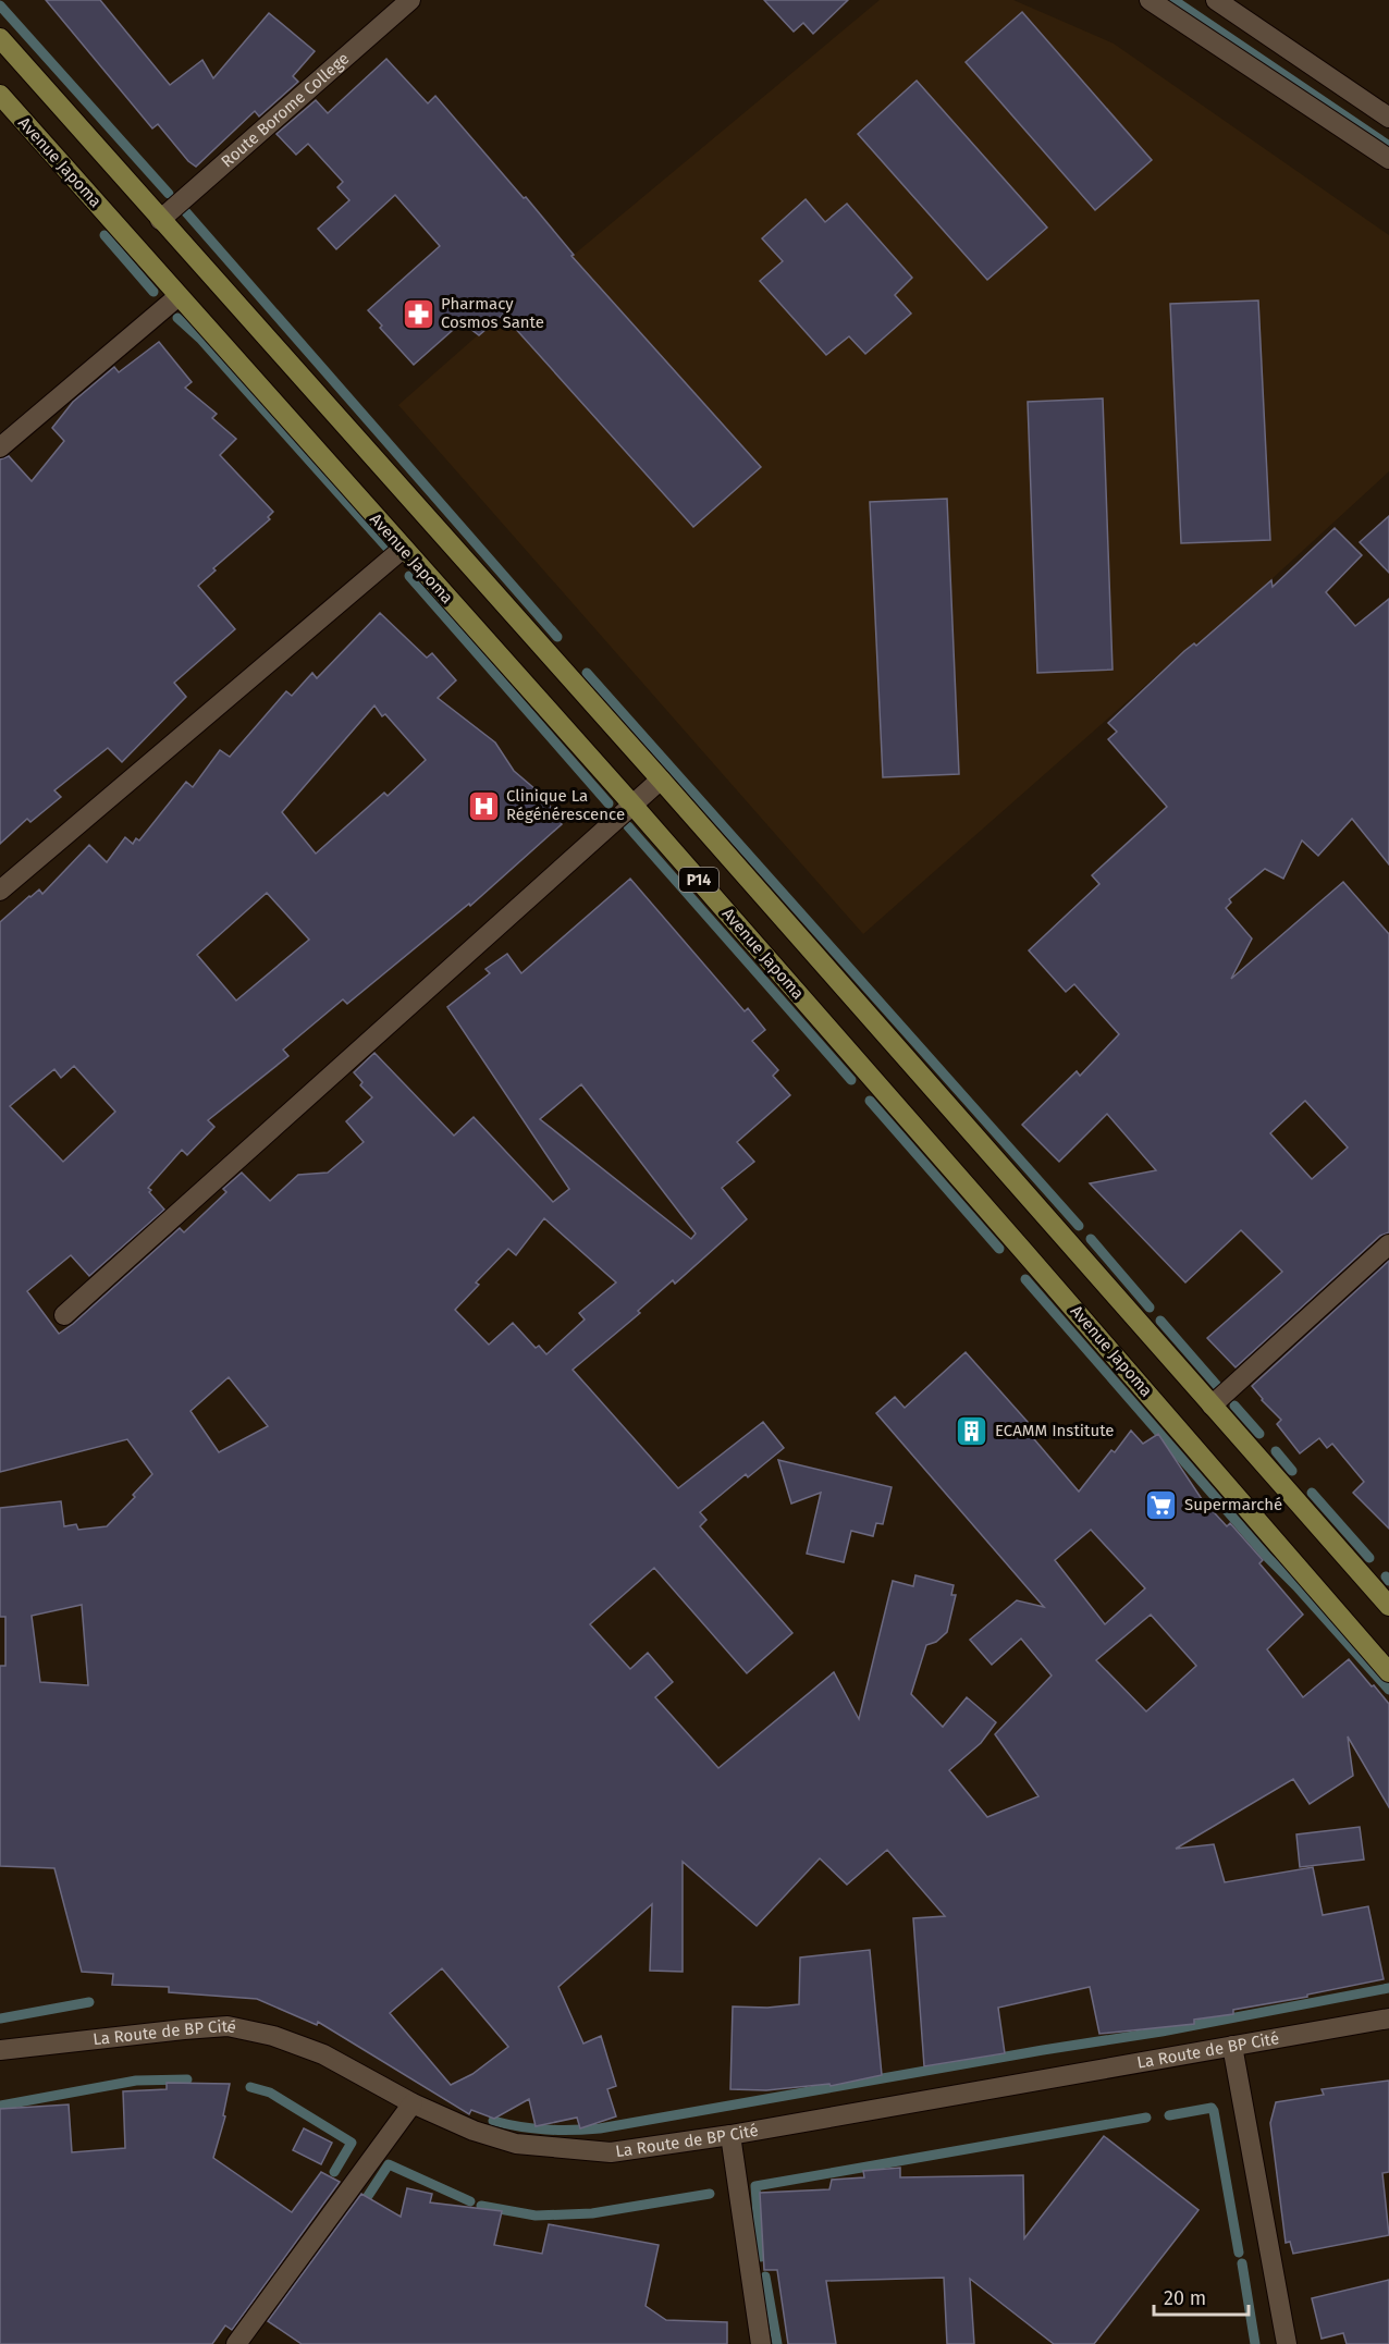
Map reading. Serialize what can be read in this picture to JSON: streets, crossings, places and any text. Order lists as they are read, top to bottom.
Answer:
{
  "streets": {
    "main road": ["Avenue Japoma", "P14"],
    "street": ["Route Borome College", "La Route de BP Cité"]
  },
  "crossings": [
    ["Route Borome College", "P14"]
  ],
  "places": {
    "pharmacy": ["Pharmacy Cosmos Sante"],
    "hospital": ["Clinique La Régénérescence"],
    "building": ["ECAMM Institute"],
    "supermarket": ["Supermarché"]
  },
  "scale_bar": "20 m"
}
